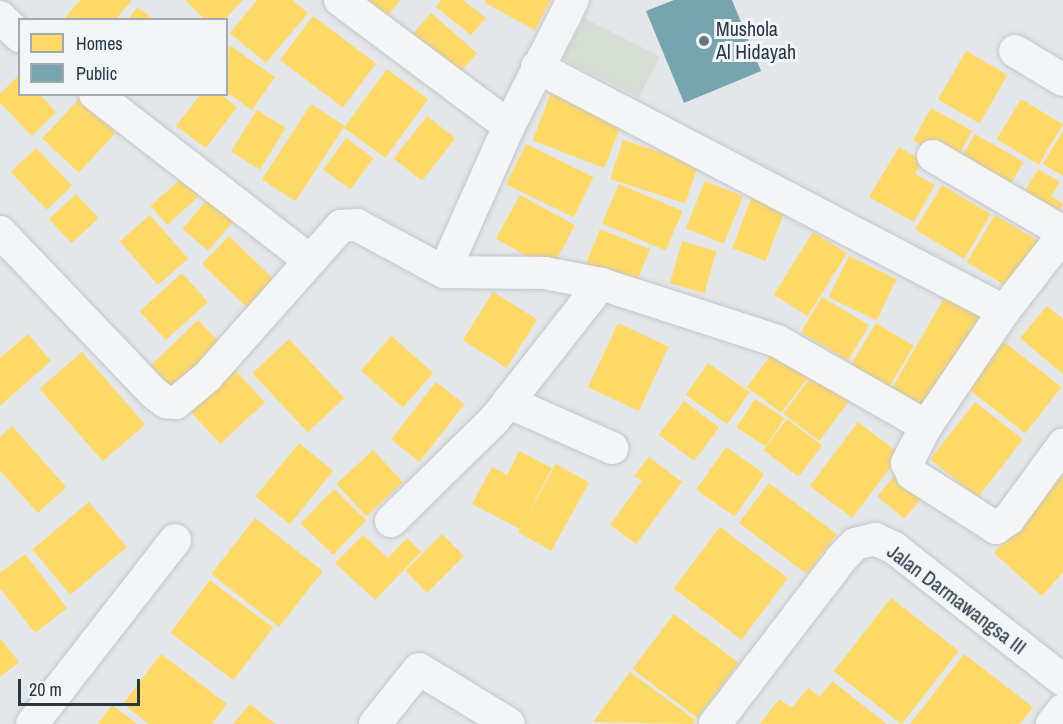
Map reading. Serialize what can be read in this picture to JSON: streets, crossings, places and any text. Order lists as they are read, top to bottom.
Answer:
{
  "streets": {
    "street": ["Jalan Darmawangsa III"]
  },
  "places": ["Mushola Al Hidayah"],
  "legend": ["Homes", "Public"],
  "scale_bar": "20 m"
}
